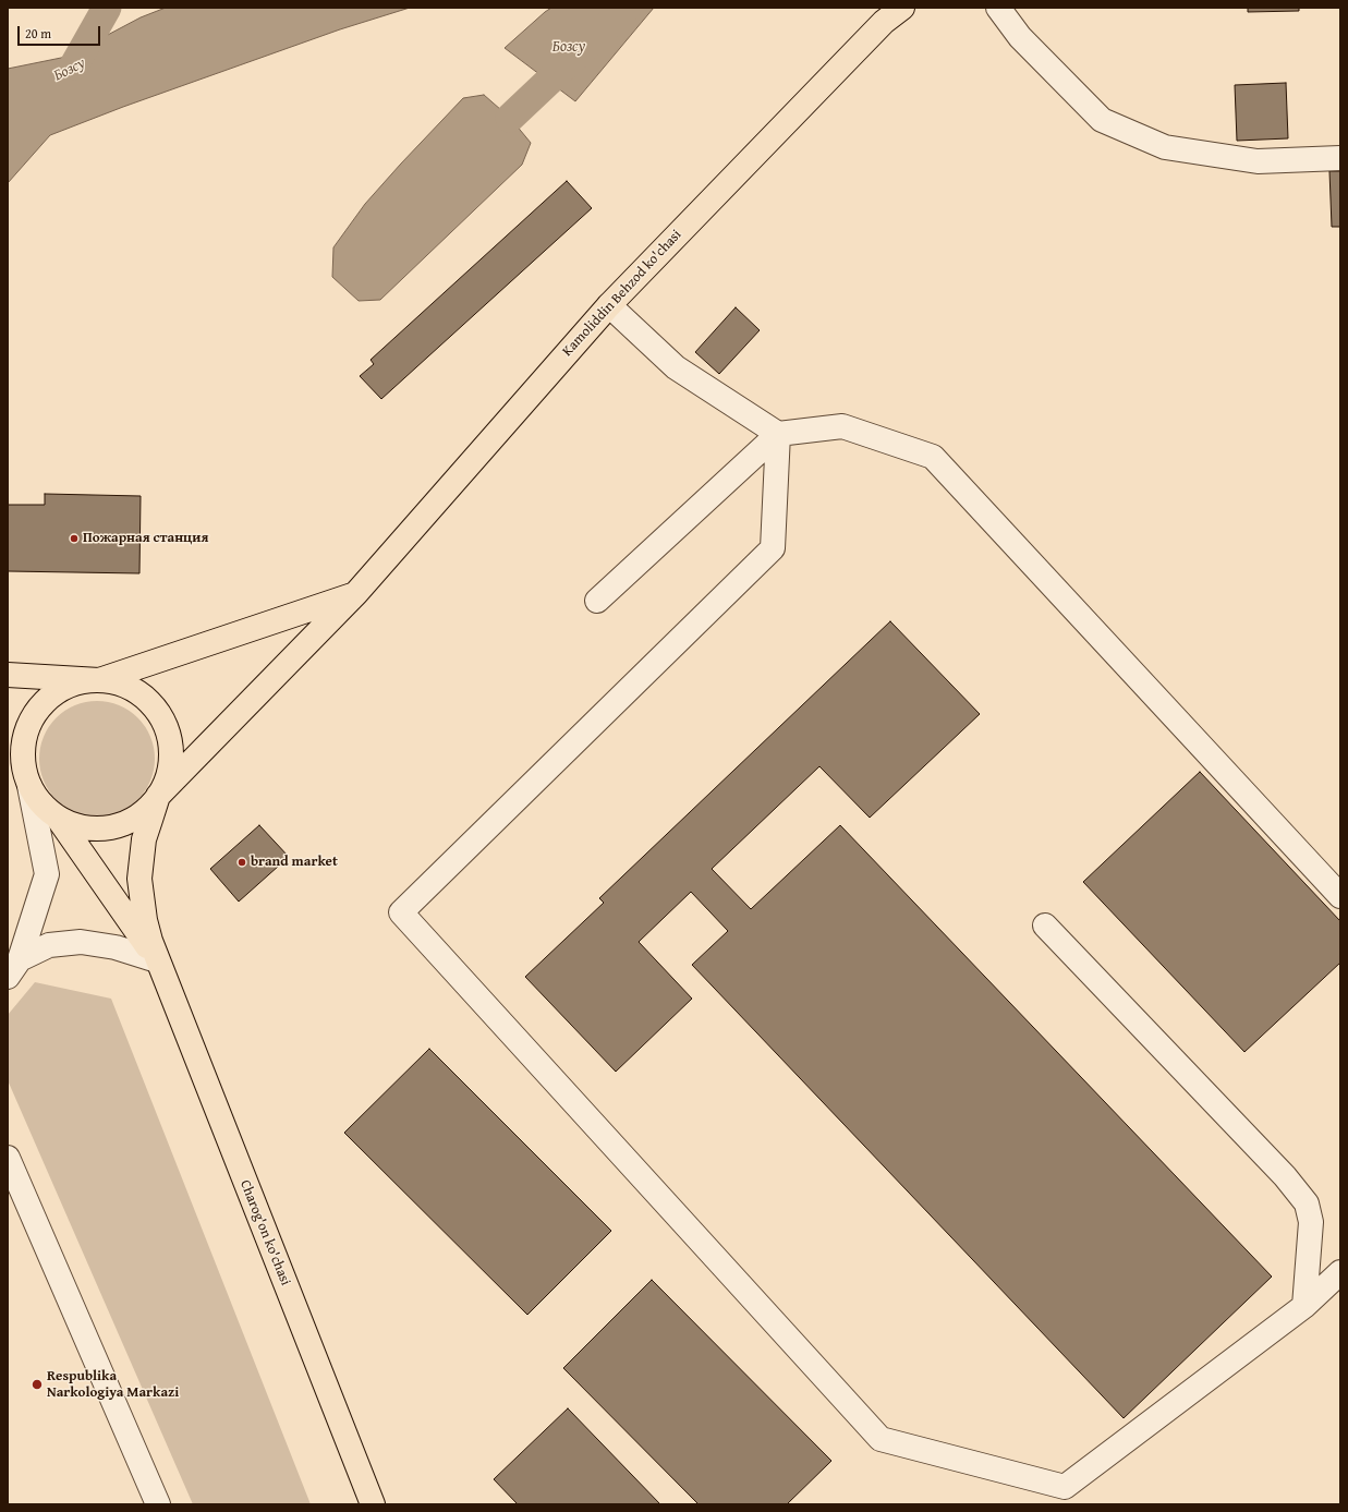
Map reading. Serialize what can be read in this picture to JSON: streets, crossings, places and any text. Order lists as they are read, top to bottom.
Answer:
{
  "streets": {
    "main road": ["Kamoliddin Behzod ko'chasi", "Charog'on ko'chasi"]
  },
  "water": ["Бозсу"],
  "places": ["Пожарная станция", "brand market", "Respublika Narkologiya Markazi"],
  "scale_bar": "20 m"
}
